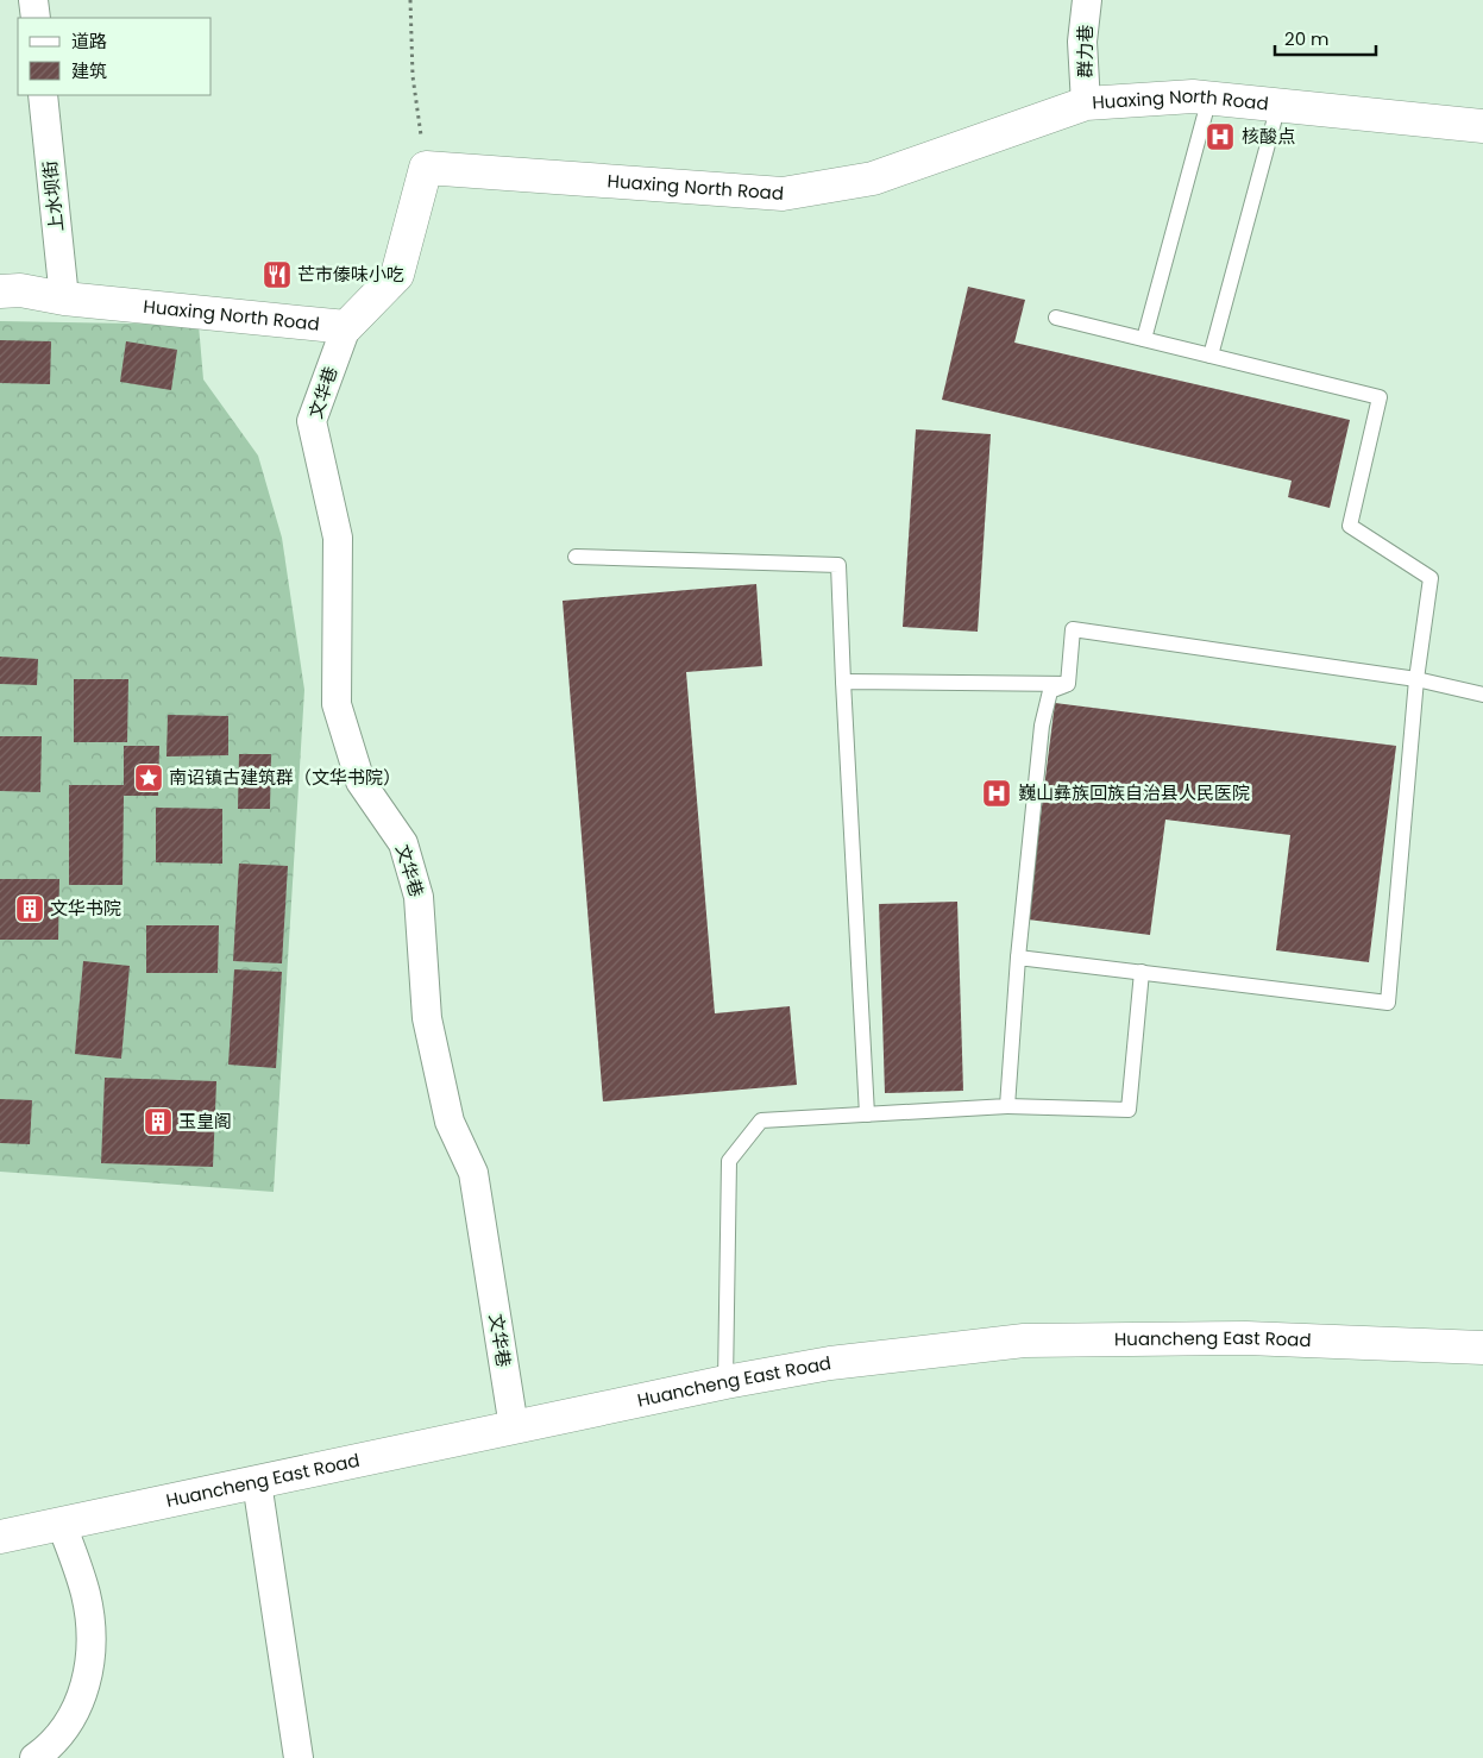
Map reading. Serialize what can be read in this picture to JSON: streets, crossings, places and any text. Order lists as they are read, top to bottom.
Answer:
{
  "streets": {
    "street": [
      "群力巷",
      "Huaxing North Road",
      "上水坝街",
      "文华巷",
      "Huancheng East Road"
    ]
  },
  "crossings": [
    ["群力巷", "Huaxing North Road"],
    ["Huaxing North Road", "上水坝街"],
    ["Huaxing North Road", "文华巷"],
    ["文华巷", "Huancheng East Road"]
  ],
  "places": {
    "hospital": ["核酸点", "巍山彝族回族自治县人民医院"],
    "restaurant": ["芒市傣味小吃"],
    "place": ["南诏镇古建筑群（文华书院）"],
    "building": ["文华书院", "玉皇阁"]
  },
  "legend": ["道路", "建筑"],
  "scale_bar": "20 m"
}
